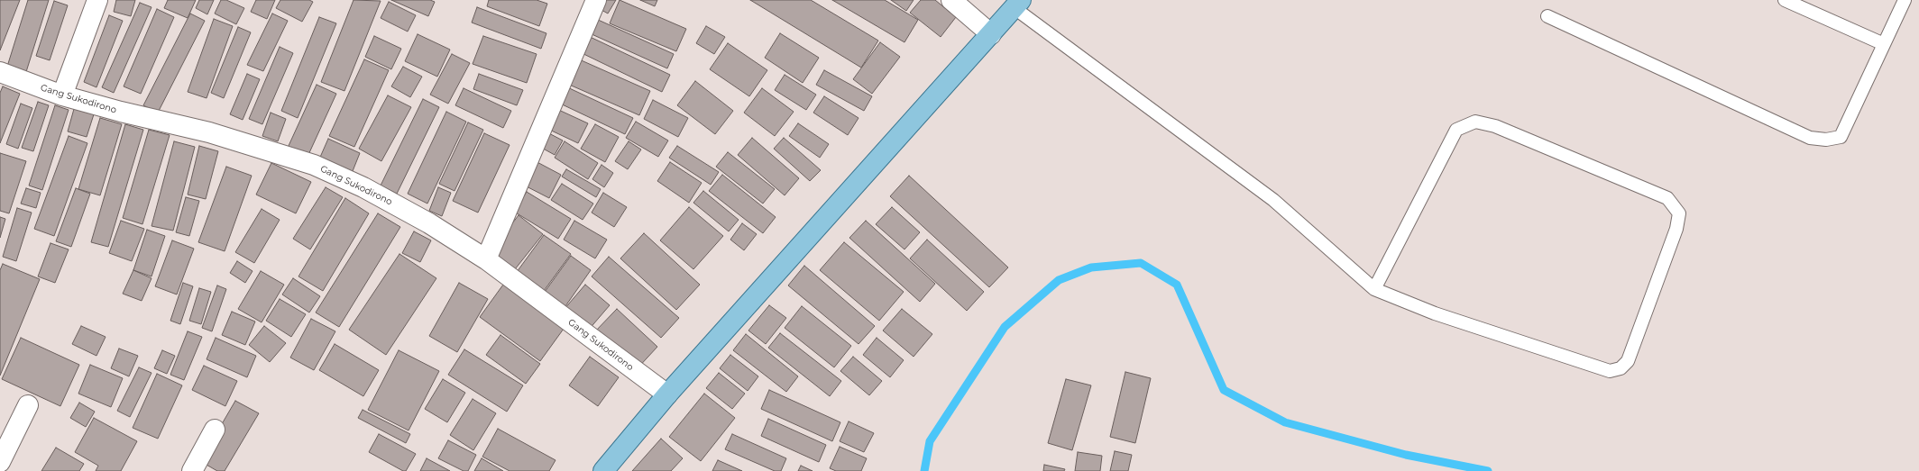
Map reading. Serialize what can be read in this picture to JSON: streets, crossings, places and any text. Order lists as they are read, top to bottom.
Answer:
{
  "streets": {
    "street": ["Gang Sukodirono"]
  }
}
